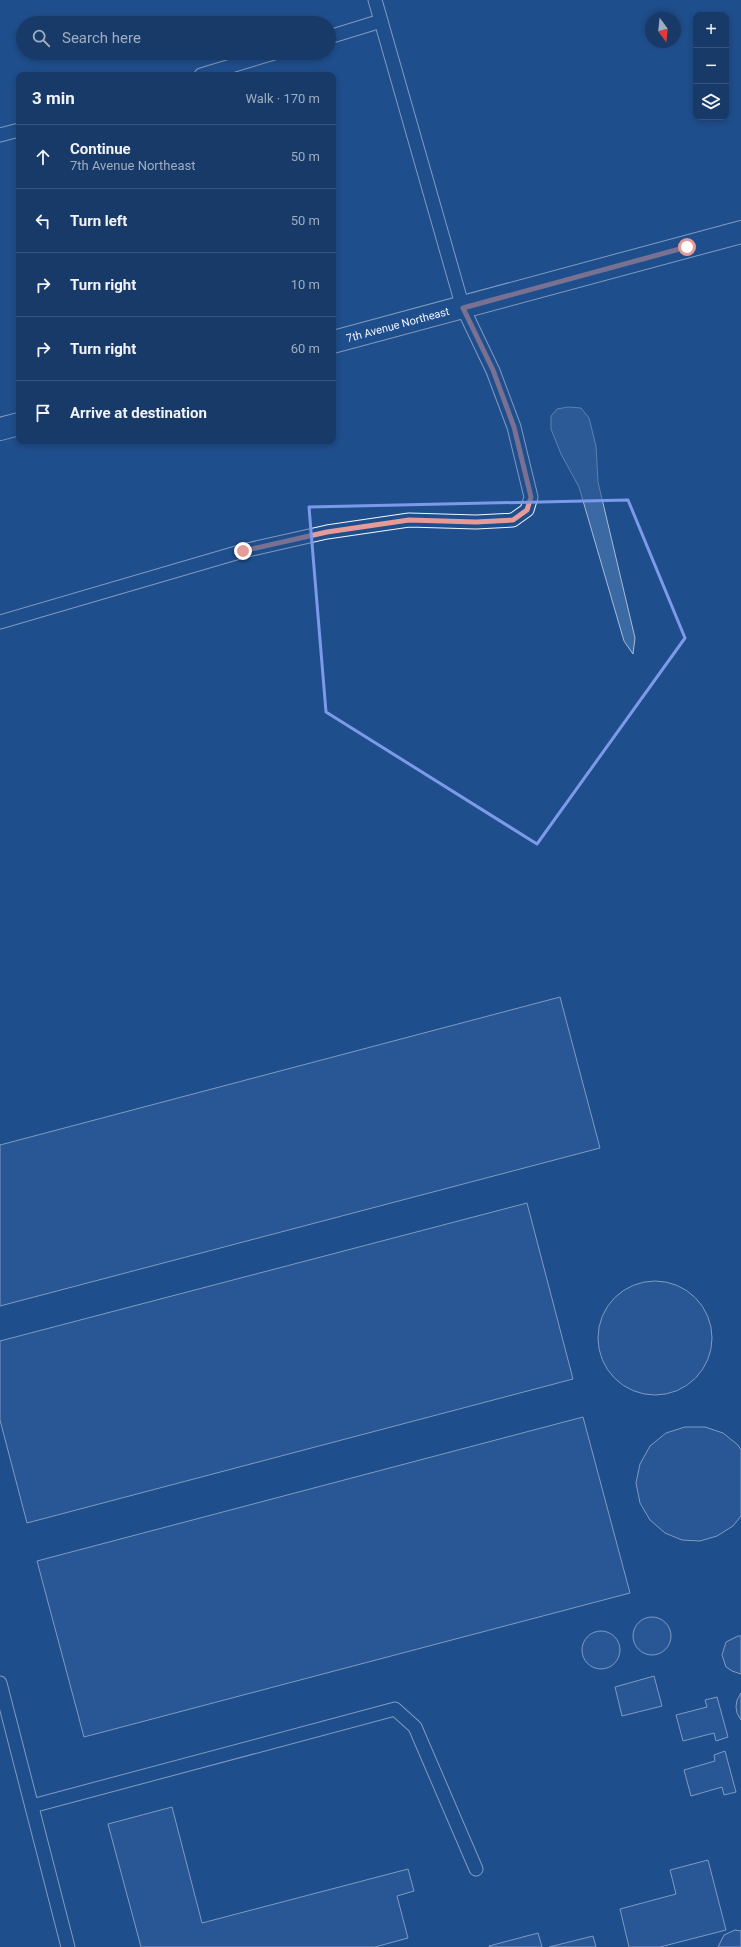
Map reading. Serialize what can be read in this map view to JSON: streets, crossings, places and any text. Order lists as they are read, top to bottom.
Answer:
{
  "streets": {
    "street": ["7th Avenue Northeast"]
  },
  "north": "bottom",
  "page": {
    "map_buttons": ["+", "−"],
    "search": "Search here",
    "heading": ["3 min", "Walk · 170 m"],
    "list": [
      ["Continue", "7th Avenue Northeast", "50 m"],
      ["Turn left", "50 m"],
      ["Turn right", "10 m"],
      ["Turn right", "60 m"],
      "Arrive at destination"
    ]
  }
}
